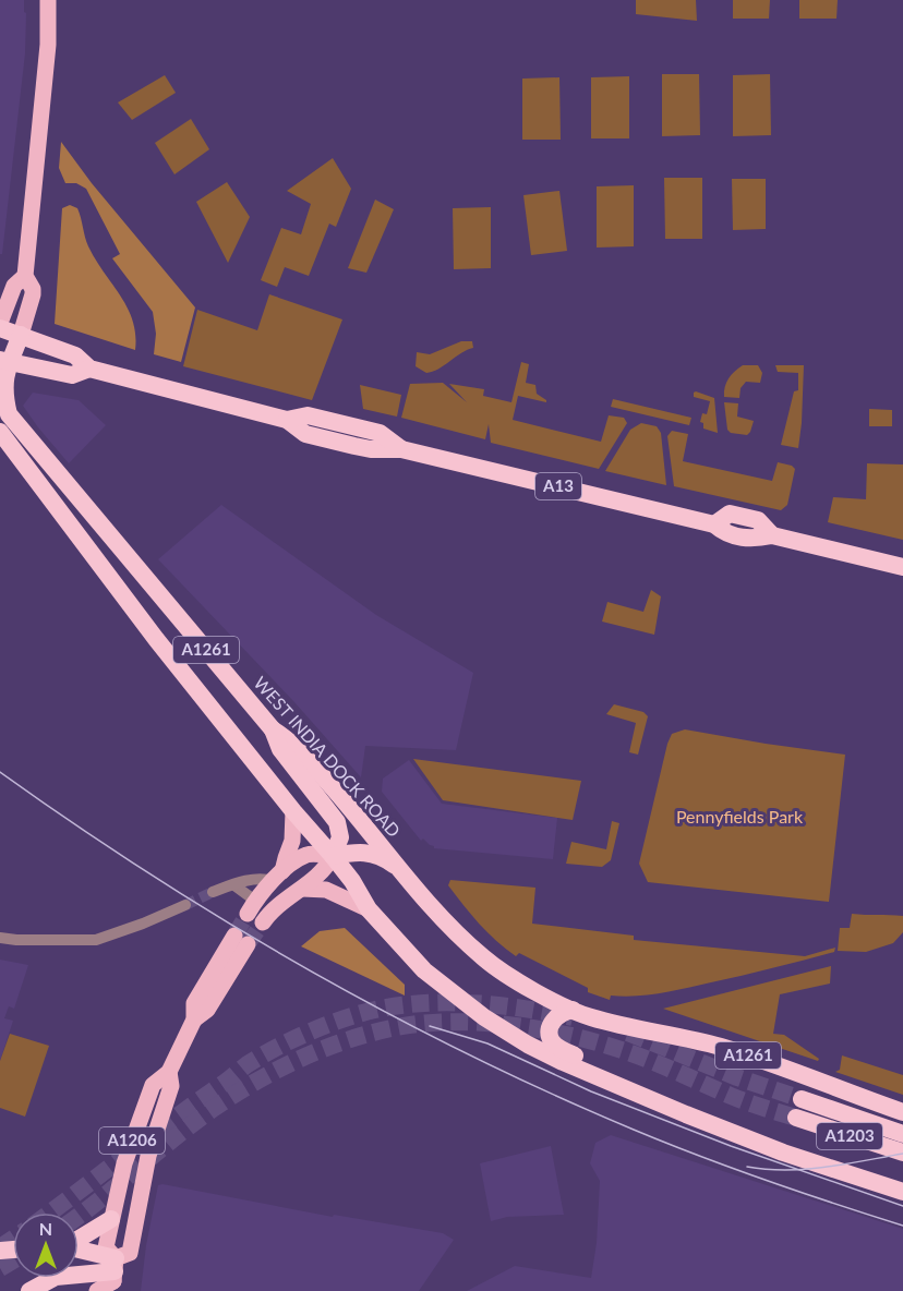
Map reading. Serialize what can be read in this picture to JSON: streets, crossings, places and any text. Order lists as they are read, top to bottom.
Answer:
{
  "streets": {
    "highway": [
      "A13",
      "A1261",
      "WEST INDIA DOCK ROAD",
      "A1203"
    ],
    "main road": ["A1206"]
  },
  "crossings": [
    ["A13", "WEST INDIA DOCK ROAD"],
    ["A1261", "WEST INDIA DOCK ROAD"]
  ],
  "parks": ["Pennyfields Park"],
  "north": "top"
}
